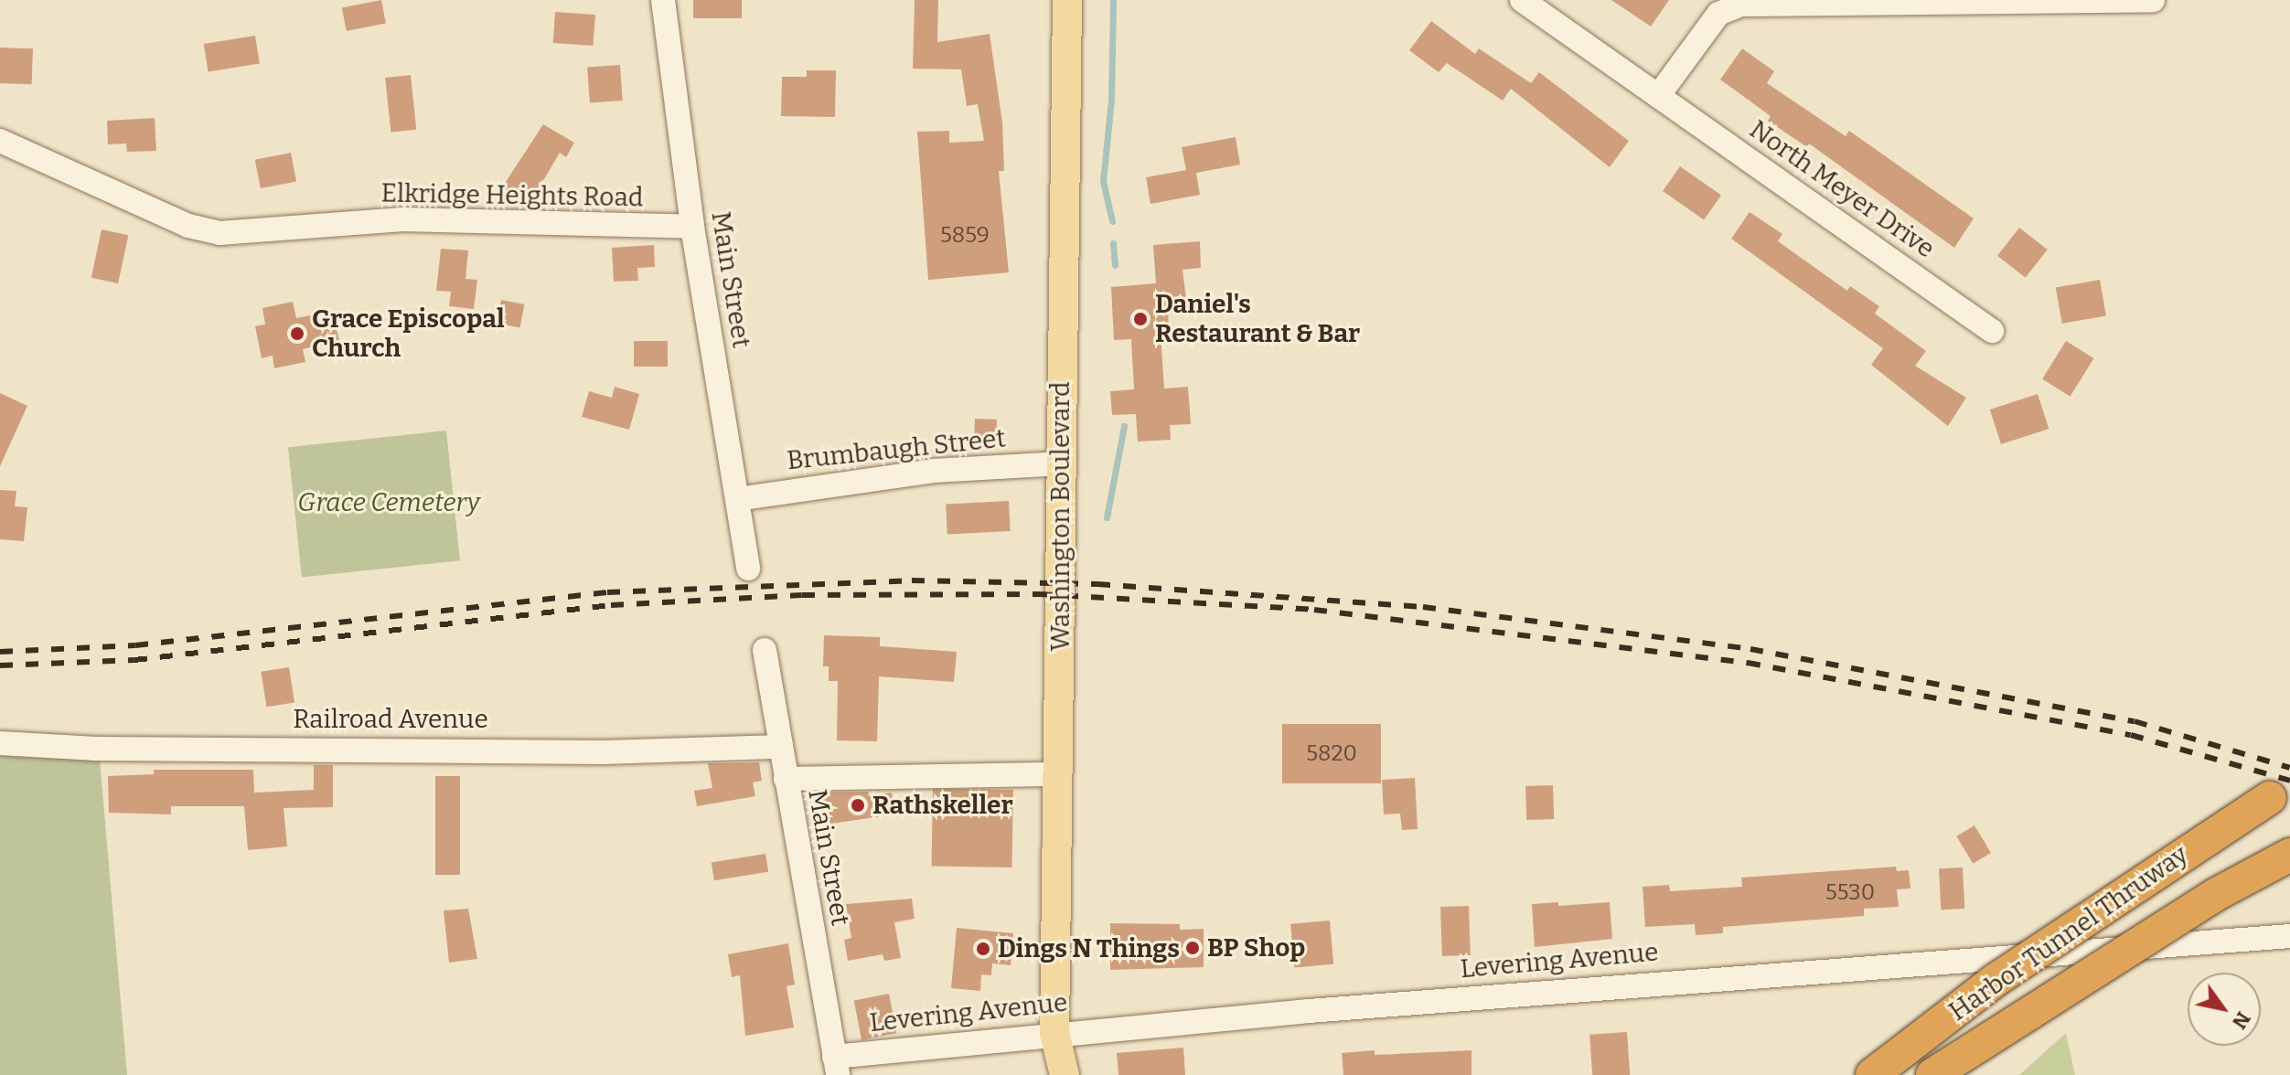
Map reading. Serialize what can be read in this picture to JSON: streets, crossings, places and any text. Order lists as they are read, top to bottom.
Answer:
{
  "streets": {
    "highway": ["Harbor Tunnel Thruway"],
    "main road": ["Washington Boulevard"],
    "street": [
      "North Meyer Drive",
      "Elkridge Heights Road",
      "Main Street",
      "Brumbaugh Street",
      "Railroad Avenue",
      "Levering Avenue"
    ]
  },
  "crossings": [
    ["Elkridge Heights Road", "Main Street"],
    ["Main Street", "Brumbaugh Street"],
    ["Main Street", "Railroad Avenue"],
    ["Main Street", "Levering Avenue"],
    ["Brumbaugh Street", "Washington Boulevard"],
    ["Washington Boulevard", "Levering Avenue"]
  ],
  "parks": ["Grace Cemetery"],
  "places": [
    "Daniel's Restaurant & Bar",
    "Grace Episcopal Church",
    "Rathskeller",
    "BP Shop",
    "Dings N Things"
  ],
  "house_numbers": ["5859", "5820", "5530"],
  "north": "bottom right"
}
